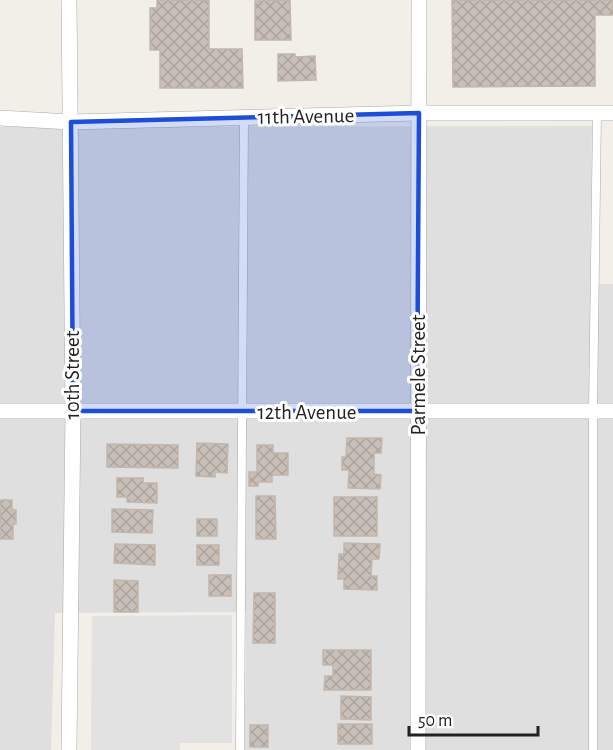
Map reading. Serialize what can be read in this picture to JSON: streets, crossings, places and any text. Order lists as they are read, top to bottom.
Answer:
{
  "streets": {
    "street": [
      "11th Avenue",
      "10th Street",
      "Parmele Street",
      "12th Avenue"
    ]
  },
  "crossings": [
    ["11th Avenue", "10th Street"],
    ["11th Avenue", "Parmele Street"],
    ["10th Street", "12th Avenue"],
    ["Parmele Street", "12th Avenue"]
  ],
  "scale_bar": "50 m"
}
